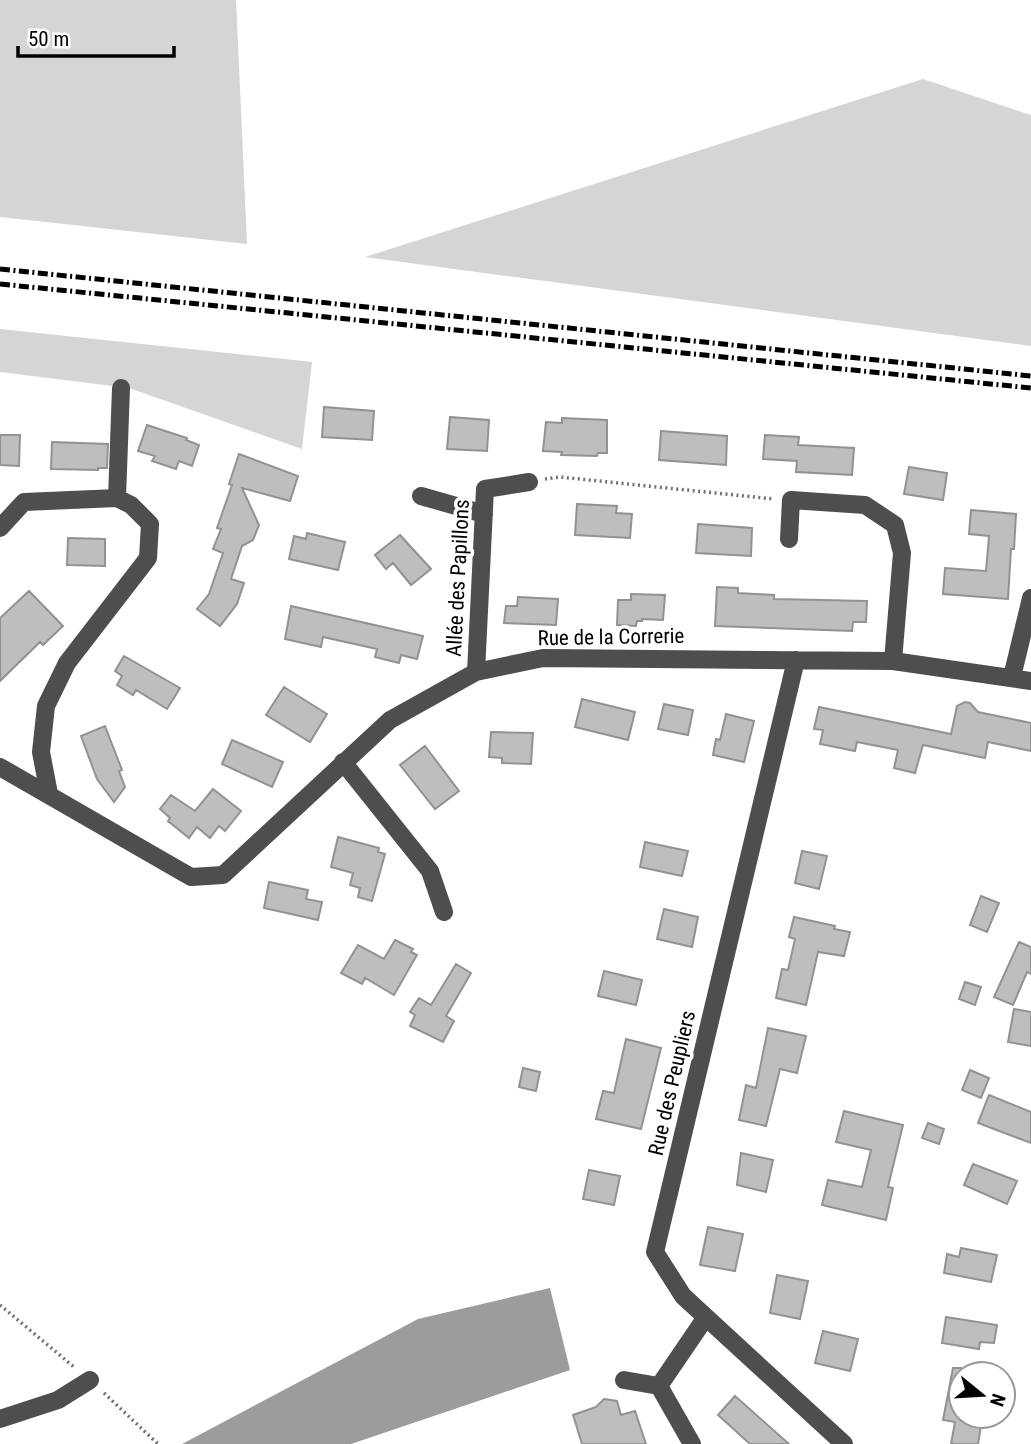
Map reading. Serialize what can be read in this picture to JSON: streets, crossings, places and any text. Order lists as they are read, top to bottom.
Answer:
{
  "streets": {
    "street": ["Allée des Papillons", "Rue de la Correrie", "Rue des Peupliers"]
  },
  "crossings": [
    ["Allée des Papillons", "Rue de la Correrie"],
    ["Rue de la Correrie", "Rue des Peupliers"]
  ],
  "scale_bar": "50 m",
  "north": "right"
}
